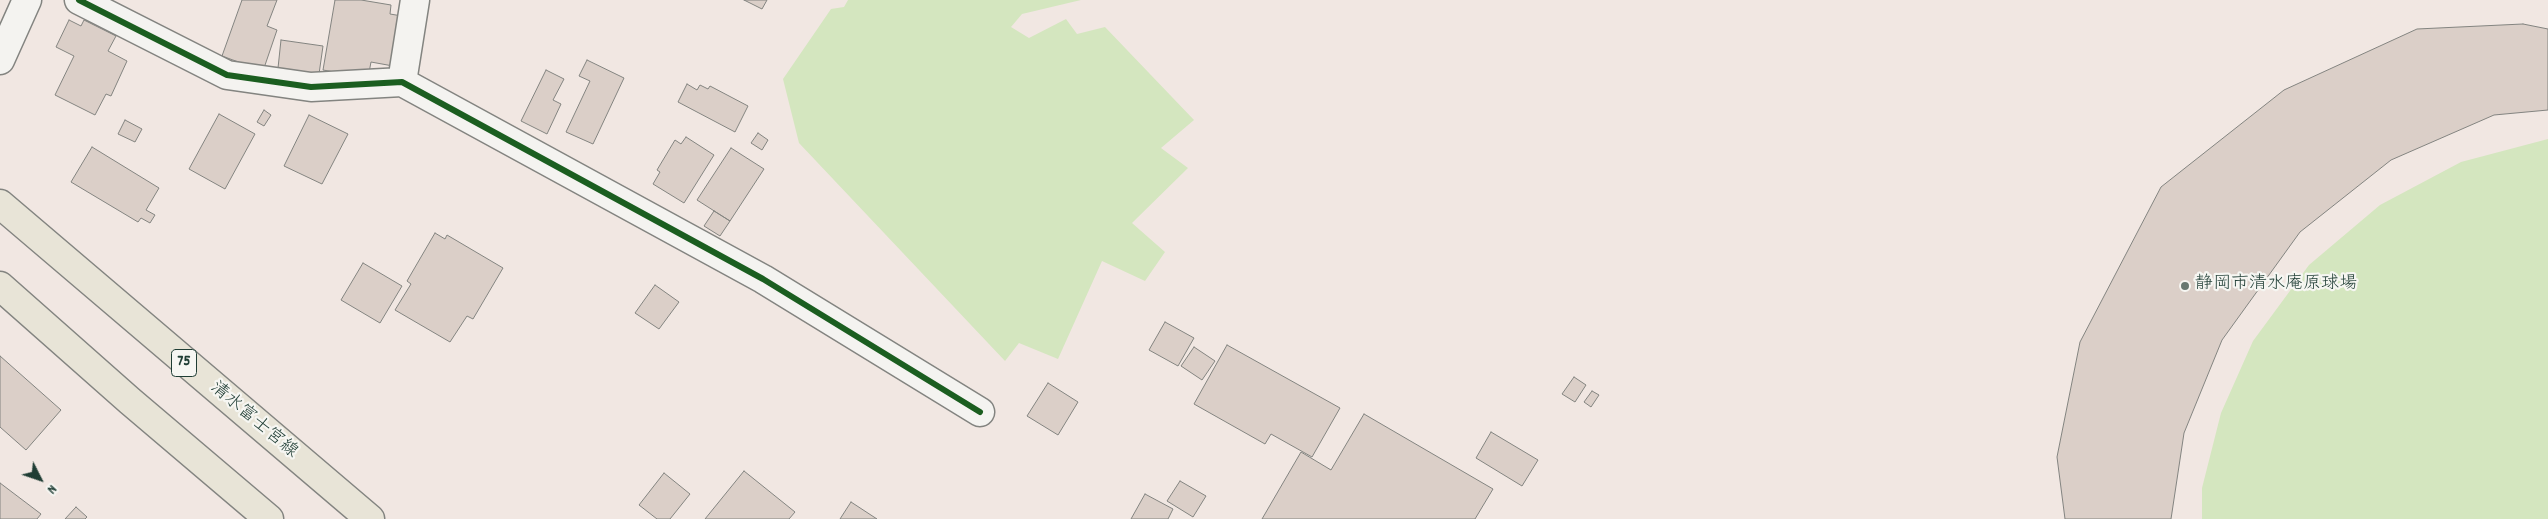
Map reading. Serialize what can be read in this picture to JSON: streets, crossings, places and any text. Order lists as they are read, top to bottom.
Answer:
{
  "streets": {
    "main road": ["75", "清水富士宮線"]
  },
  "places": ["静岡市清水庵原球場"],
  "north": "bottom right"
}
